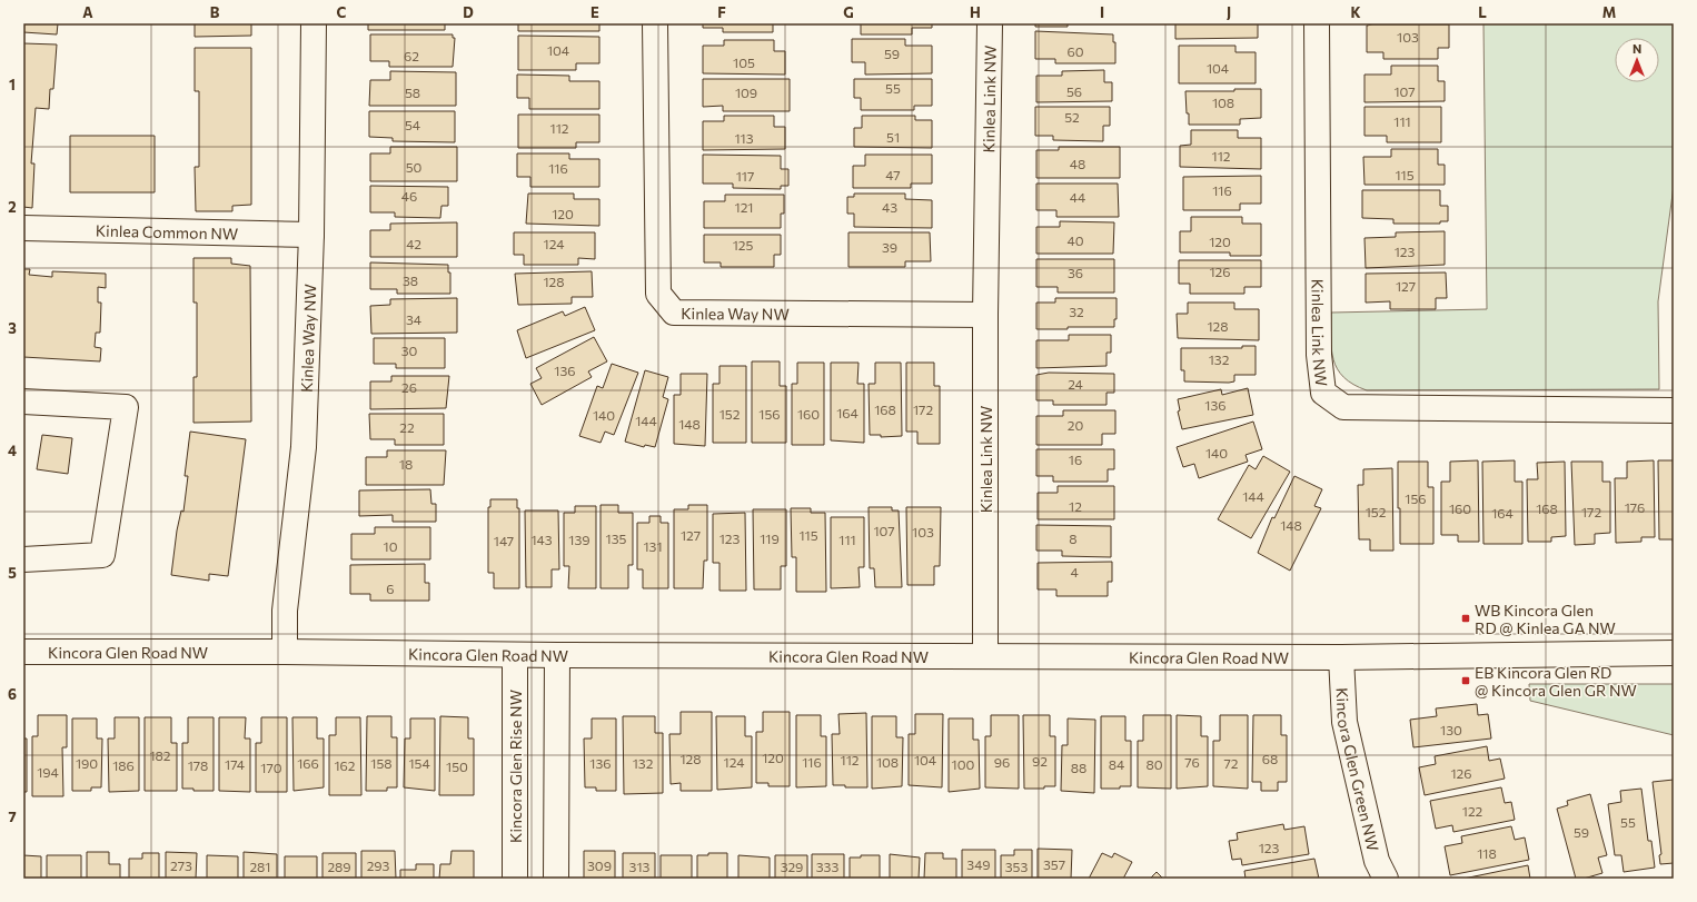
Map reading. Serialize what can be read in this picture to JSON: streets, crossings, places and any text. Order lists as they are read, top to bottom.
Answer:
{
  "streets": {
    "street": [
      "Kinlea Link NW",
      "Kinlea Common NW",
      "Kinlea Way NW",
      "Kincora Glen Road NW",
      "Kincora Glen Rise NW",
      "Kincora Glen Green NW"
    ]
  },
  "crossings": [
    ["Kinlea Link NW", "Kinlea Way NW"],
    ["Kinlea Link NW", "Kincora Glen Road NW"],
    ["Kinlea Common NW", "Kinlea Way NW"],
    ["Kinlea Way NW", "Kincora Glen Road NW"],
    ["Kincora Glen Road NW", "Kincora Glen Rise NW"],
    ["Kincora Glen Road NW", "Kincora Glen Green NW"]
  ],
  "places": {
    "transit": ["WB Kincora Glen RD @ Kinlea GA NW", "EB Kincora Glen RD @ Kincora Glen GR NW"]
  },
  "house_numbers": [
    "103",
    "104",
    "60",
    "59",
    "62",
    "105",
    "104",
    "55",
    "56",
    "107",
    "58",
    "109",
    "108",
    "52",
    "111",
    "54",
    "112",
    "51",
    "113",
    "112",
    "48",
    "50",
    "116",
    "47",
    "115",
    "117",
    "116",
    "46",
    "44",
    "121",
    "43",
    "120",
    "40",
    "120",
    "42",
    "124",
    "125",
    "39",
    "123",
    "126",
    "36",
    "38",
    "128",
    "127",
    "32",
    "34",
    "128",
    "30",
    "132",
    "136",
    "24",
    "26",
    "136",
    "168",
    "172",
    "164",
    "152",
    "156",
    "160",
    "140",
    "144",
    "148",
    "20",
    "22",
    "140",
    "16",
    "18",
    "144",
    "156",
    "12",
    "176",
    "160",
    "168",
    "152",
    "172",
    "164",
    "148",
    "107",
    "103",
    "127",
    "115",
    "135",
    "123",
    "119",
    "8",
    "143",
    "139",
    "111",
    "147",
    "10",
    "131",
    "4",
    "6",
    "130",
    "182",
    "120",
    "128",
    "68",
    "112",
    "104",
    "92",
    "124",
    "116",
    "108",
    "96",
    "76",
    "190",
    "166",
    "158",
    "154",
    "136",
    "132",
    "72",
    "174",
    "100",
    "84",
    "80",
    "186",
    "178",
    "162",
    "150",
    "170",
    "88",
    "194",
    "126",
    "122",
    "55",
    "59",
    "123",
    "118",
    "349",
    "357",
    "273",
    "293",
    "309",
    "281",
    "289",
    "313",
    "329",
    "333",
    "353"
  ],
  "north": "top",
  "grid": {
    "columns": [
      "A",
      "B",
      "C",
      "D",
      "E",
      "F",
      "G",
      "H",
      "I",
      "J",
      "K",
      "L",
      "M"
    ],
    "rows": [
      "1",
      "2",
      "3",
      "4",
      "5",
      "6",
      "7"
    ]
  }
}
